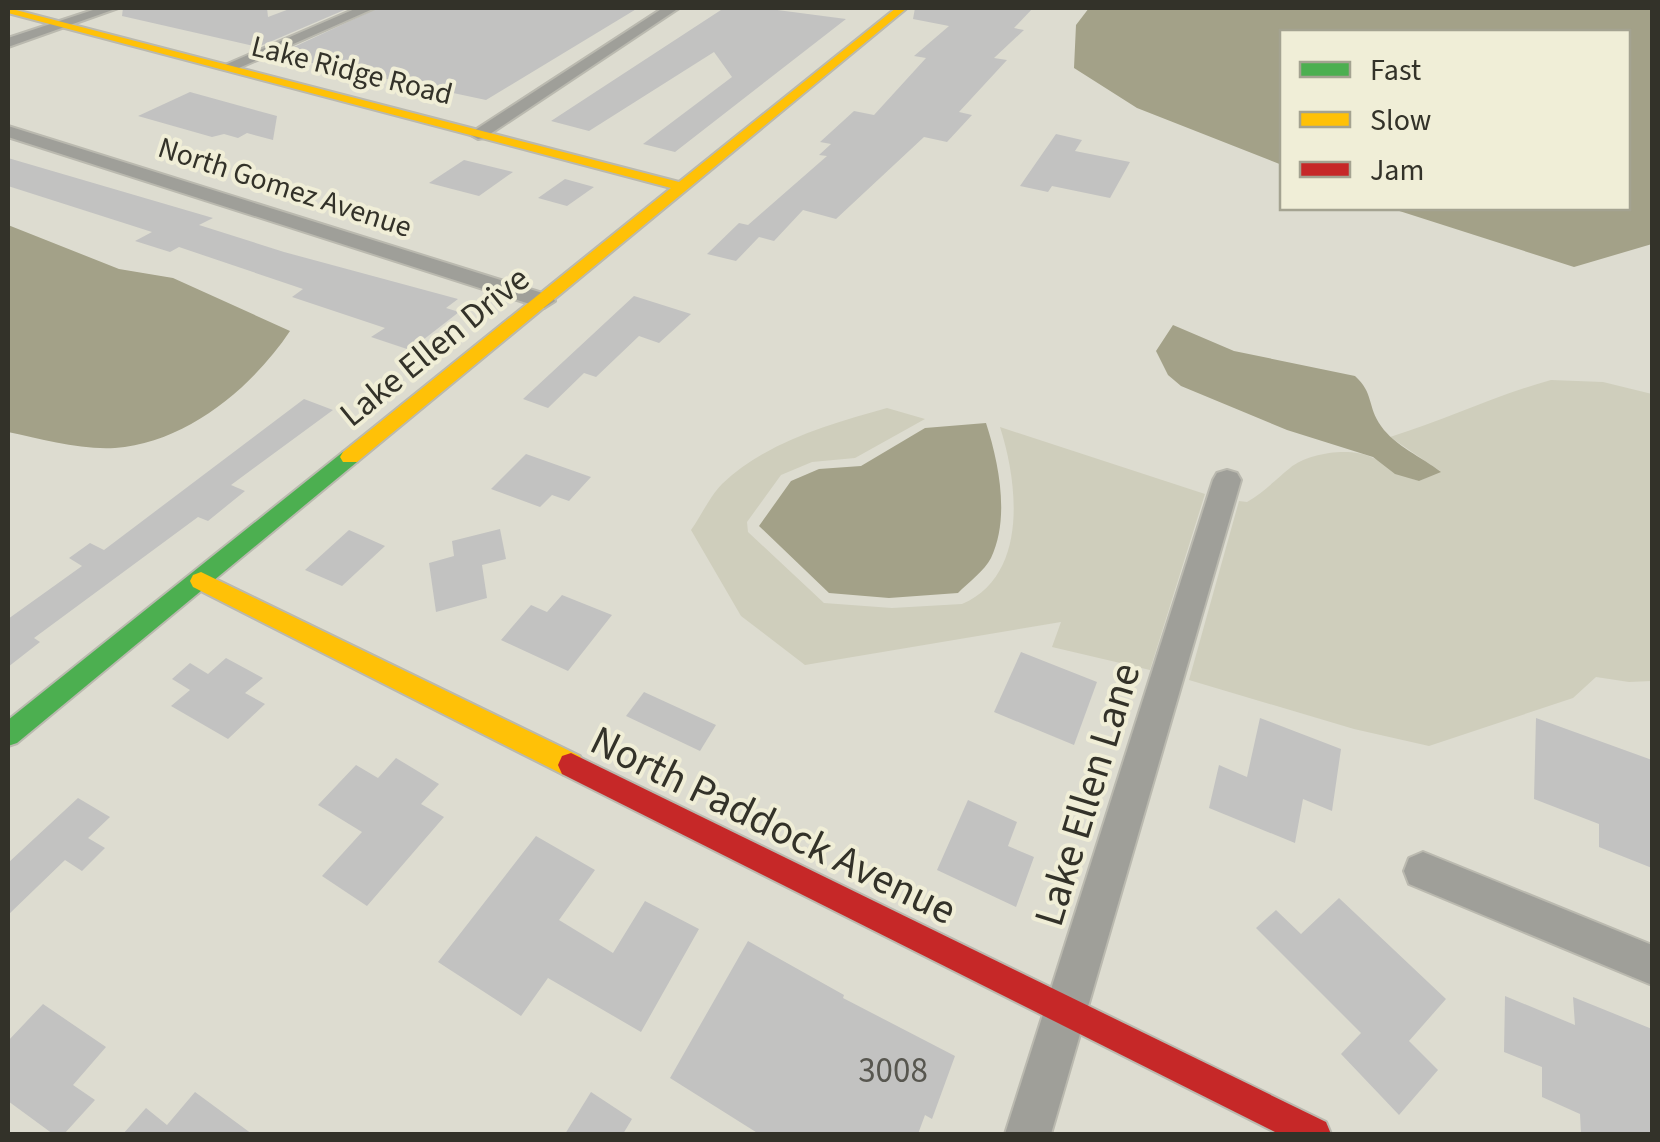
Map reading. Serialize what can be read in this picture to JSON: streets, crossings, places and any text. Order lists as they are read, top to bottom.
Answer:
{
  "streets": {
    "street": [
      "Lake Ridge Road",
      "North Gomez Avenue",
      "Lake Ellen Drive",
      "Lake Ellen Lane",
      "North Paddock Avenue"
    ]
  },
  "crossings": [
    ["Lake Ridge Road", "Lake Ellen Drive"],
    ["North Gomez Avenue", "Lake Ellen Drive"],
    ["Lake Ellen Drive", "North Paddock Avenue"],
    ["Lake Ellen Lane", "North Paddock Avenue"]
  ],
  "house_numbers": ["3008"],
  "legend": ["Fast", "Slow", "Jam"]
}
